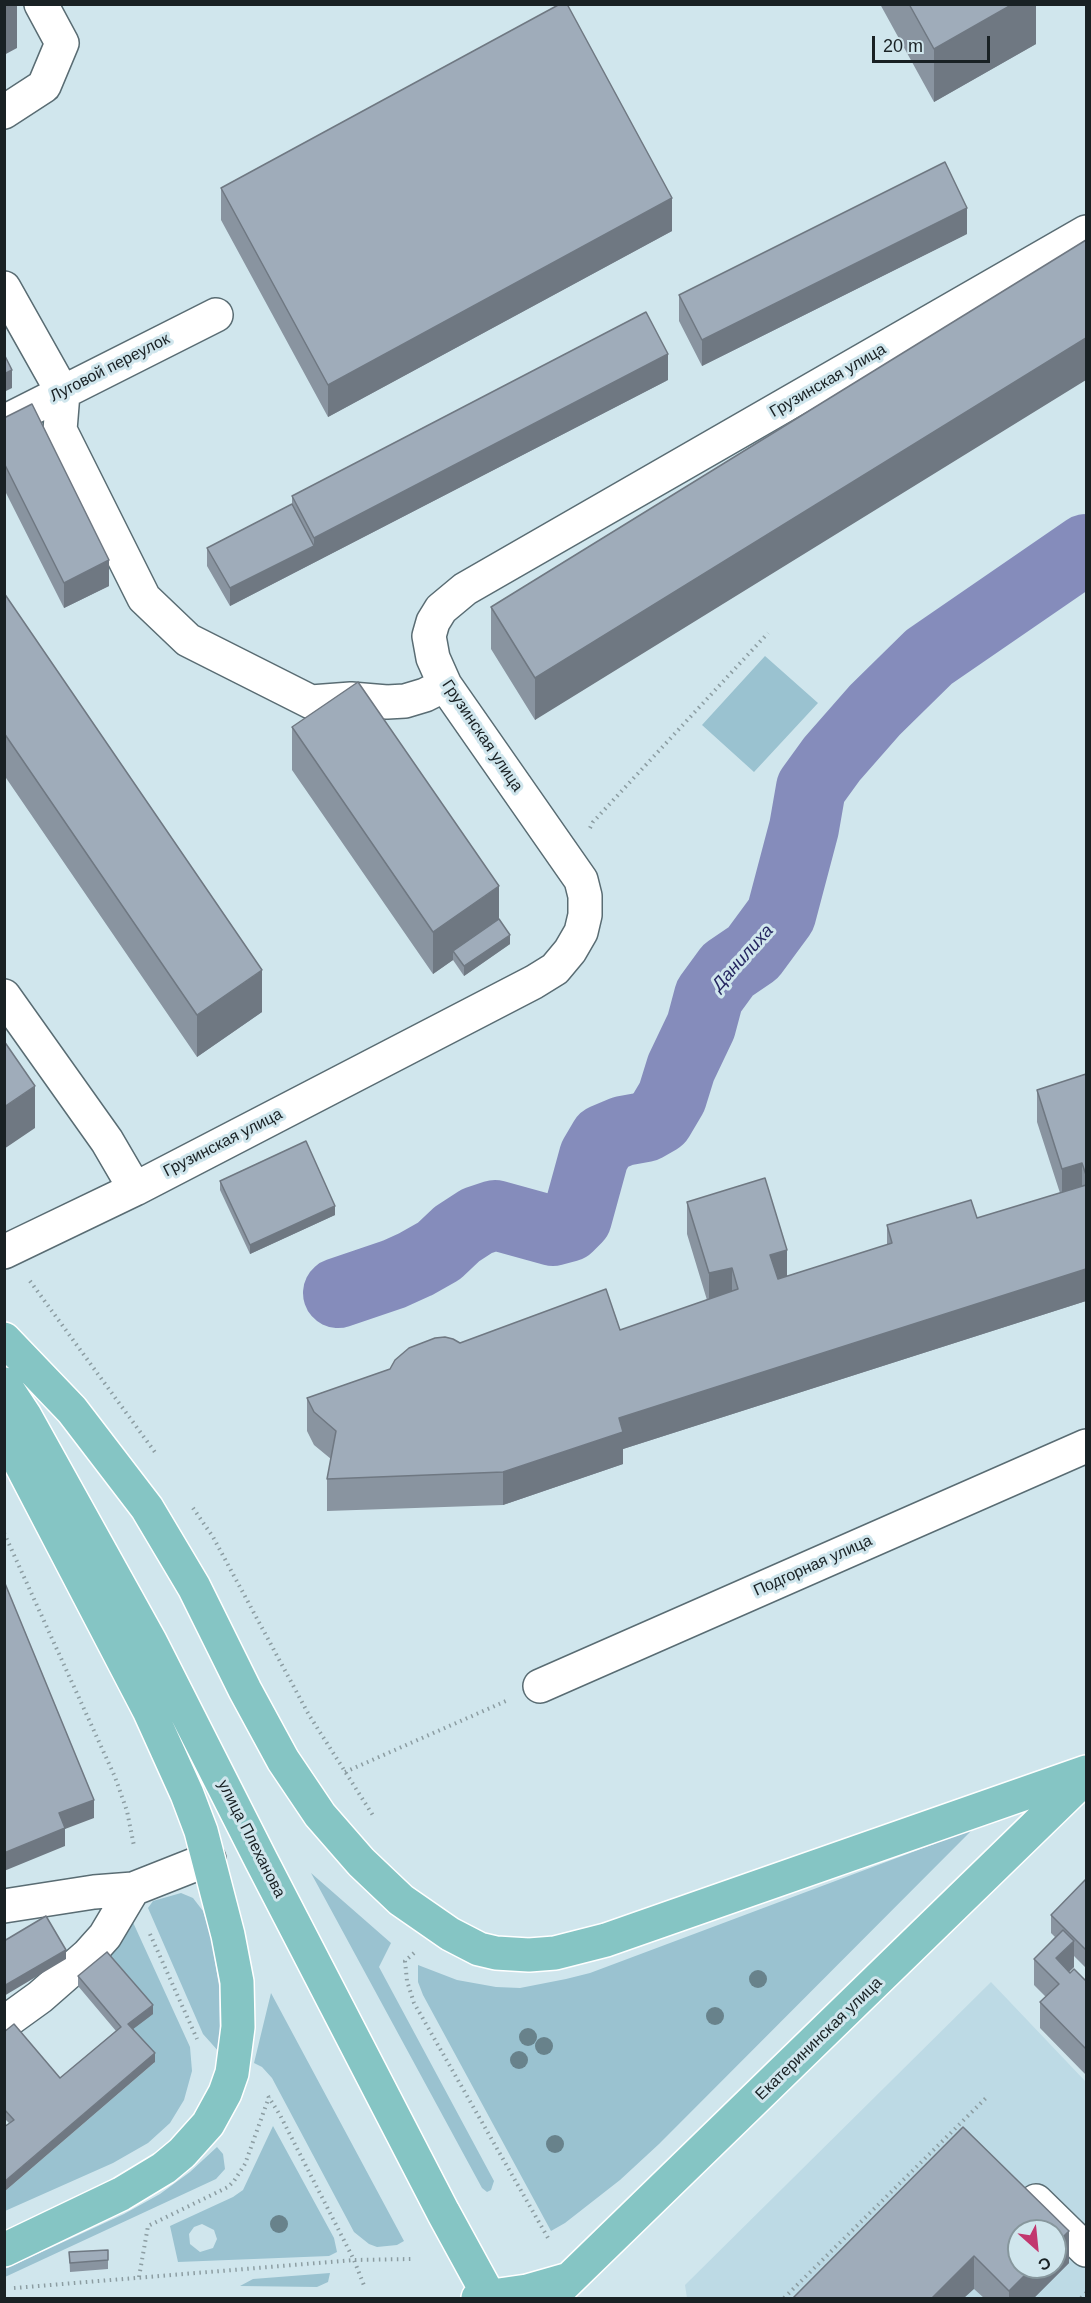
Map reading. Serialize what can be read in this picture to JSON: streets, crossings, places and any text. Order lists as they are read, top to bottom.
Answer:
{
  "streets": {
    "main road": ["улица Плеханова", "Екатерининская улица"],
    "street": ["Луговой переулок", "Грузинская улица", "Подгорная улица"]
  },
  "water": ["Данилиха"],
  "scale_bar": "20 m",
  "north": "bottom right"
}
